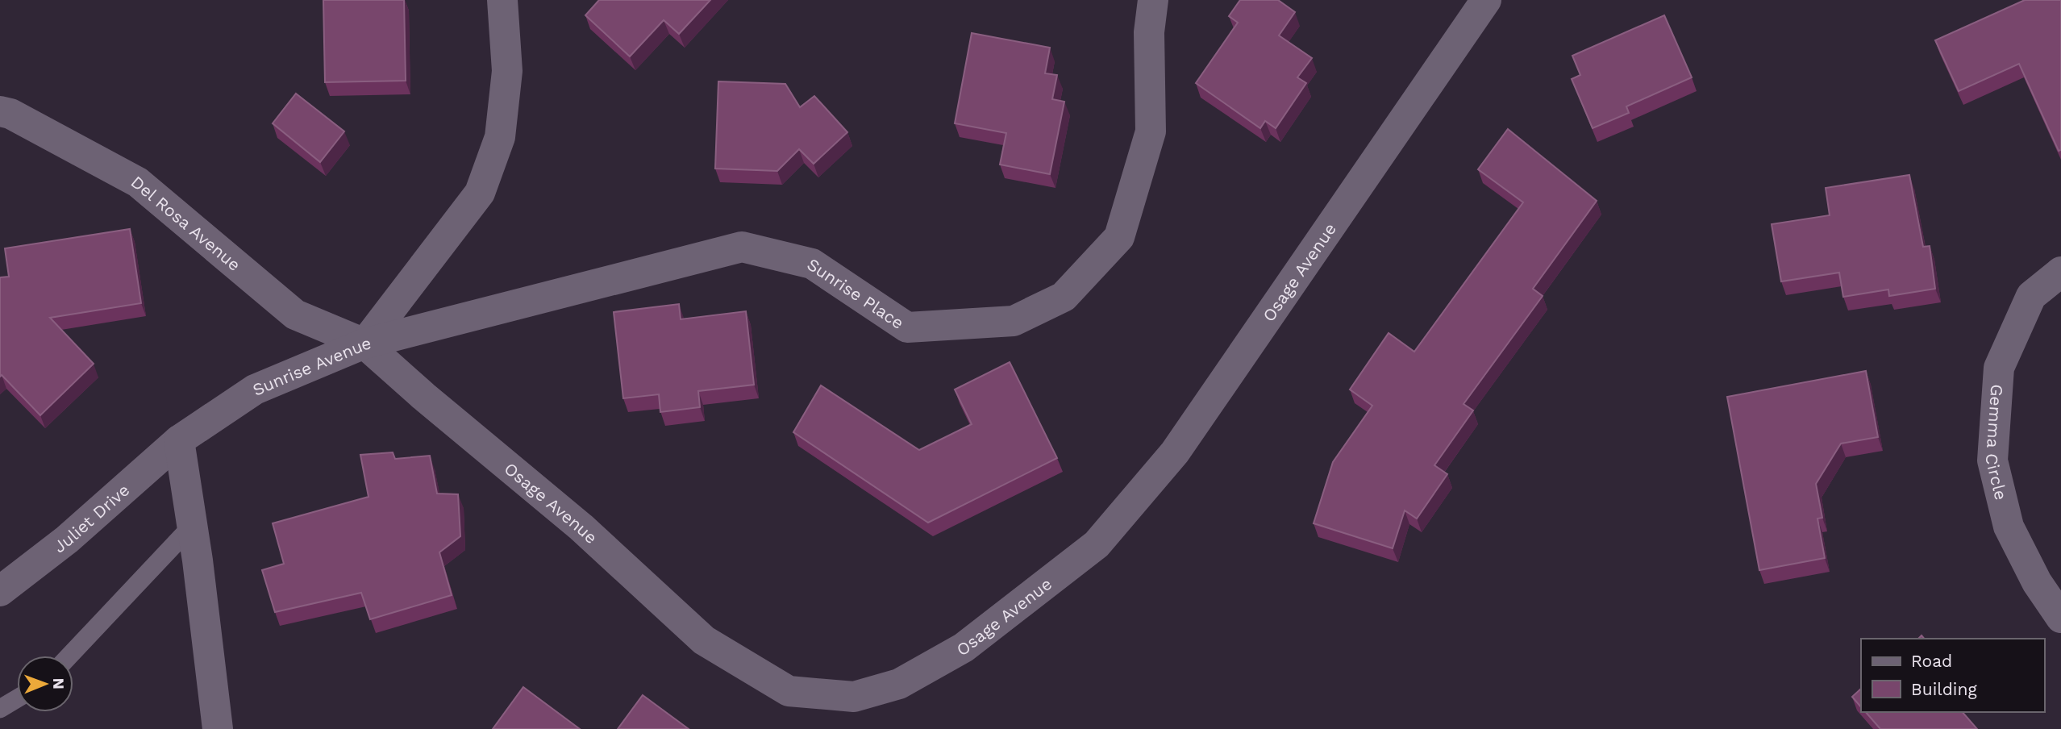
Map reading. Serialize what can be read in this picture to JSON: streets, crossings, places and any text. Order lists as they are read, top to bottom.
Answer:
{
  "streets": {
    "street": [
      "Del Rosa Avenue",
      "Osage Avenue",
      "Sunrise Place",
      "Sunrise Avenue",
      "Gemma Circle",
      "Juliet Drive"
    ]
  },
  "crossings": [
    ["Del Rosa Avenue", "Osage Avenue"],
    ["Del Rosa Avenue", "Sunrise Place"],
    ["Del Rosa Avenue", "Sunrise Avenue"],
    ["Osage Avenue", "Sunrise Place"],
    ["Osage Avenue", "Sunrise Avenue"],
    ["Sunrise Place", "Sunrise Avenue"],
    ["Sunrise Avenue", "Juliet Drive"]
  ],
  "legend": ["Road", "Building"],
  "north": "right"
}
